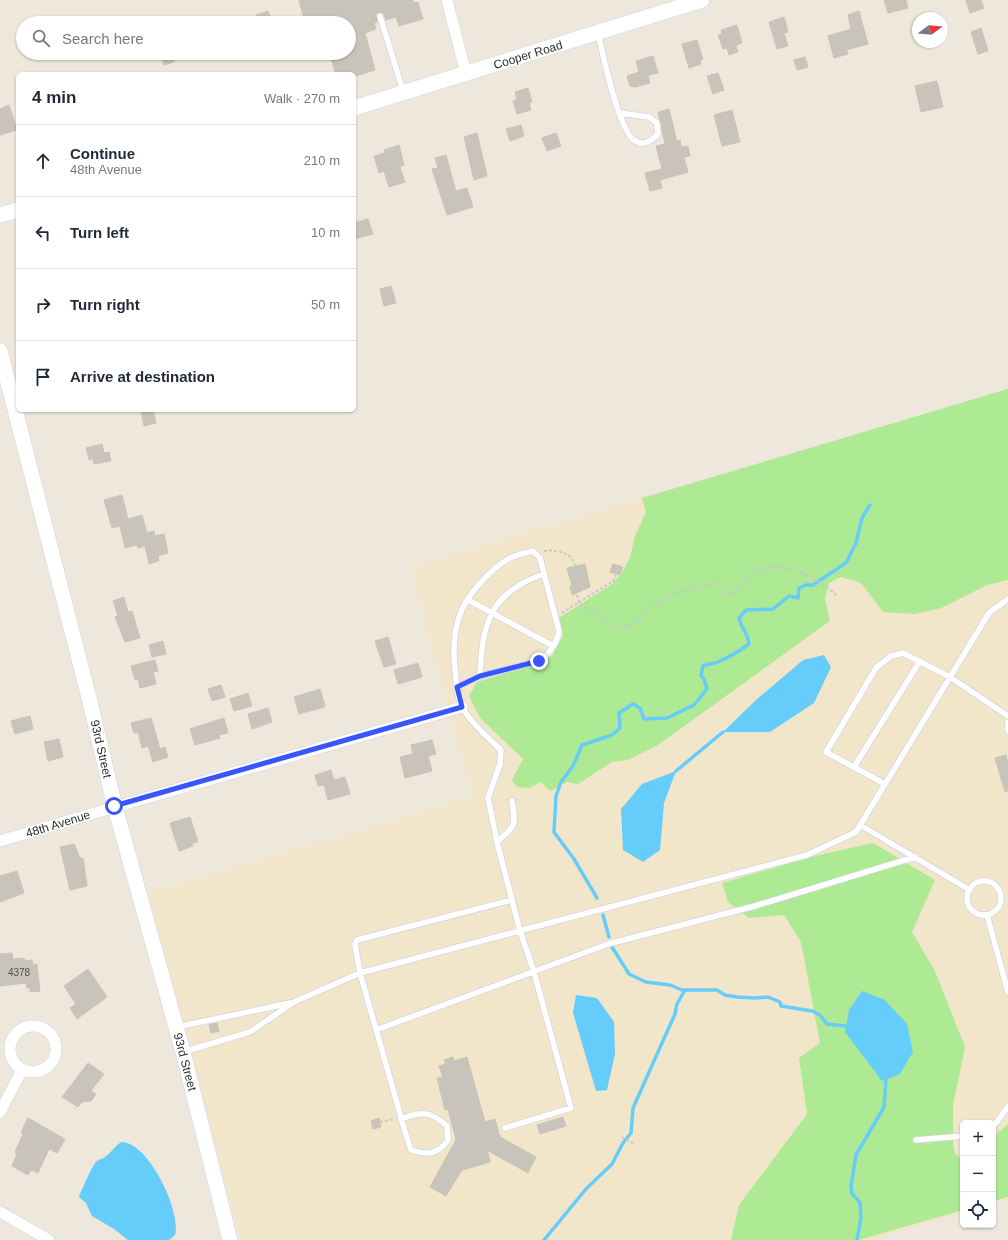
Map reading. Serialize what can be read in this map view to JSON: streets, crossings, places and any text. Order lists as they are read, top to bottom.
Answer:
{
  "streets": {
    "street": ["Cooper Road", "93rd Street", "48th Avenue"]
  },
  "crossings": [
    ["93rd Street", "48th Avenue"]
  ],
  "house_numbers": ["4378"],
  "north": "right",
  "page": {
    "search": "Search here",
    "heading": ["4 min", "Walk · 270 m"],
    "list": [
      ["Continue", "48th Avenue", "210 m"],
      ["Turn left", "10 m"],
      ["Turn right", "50 m"],
      "Arrive at destination"
    ],
    "map_buttons": ["+", "−"]
  }
}
